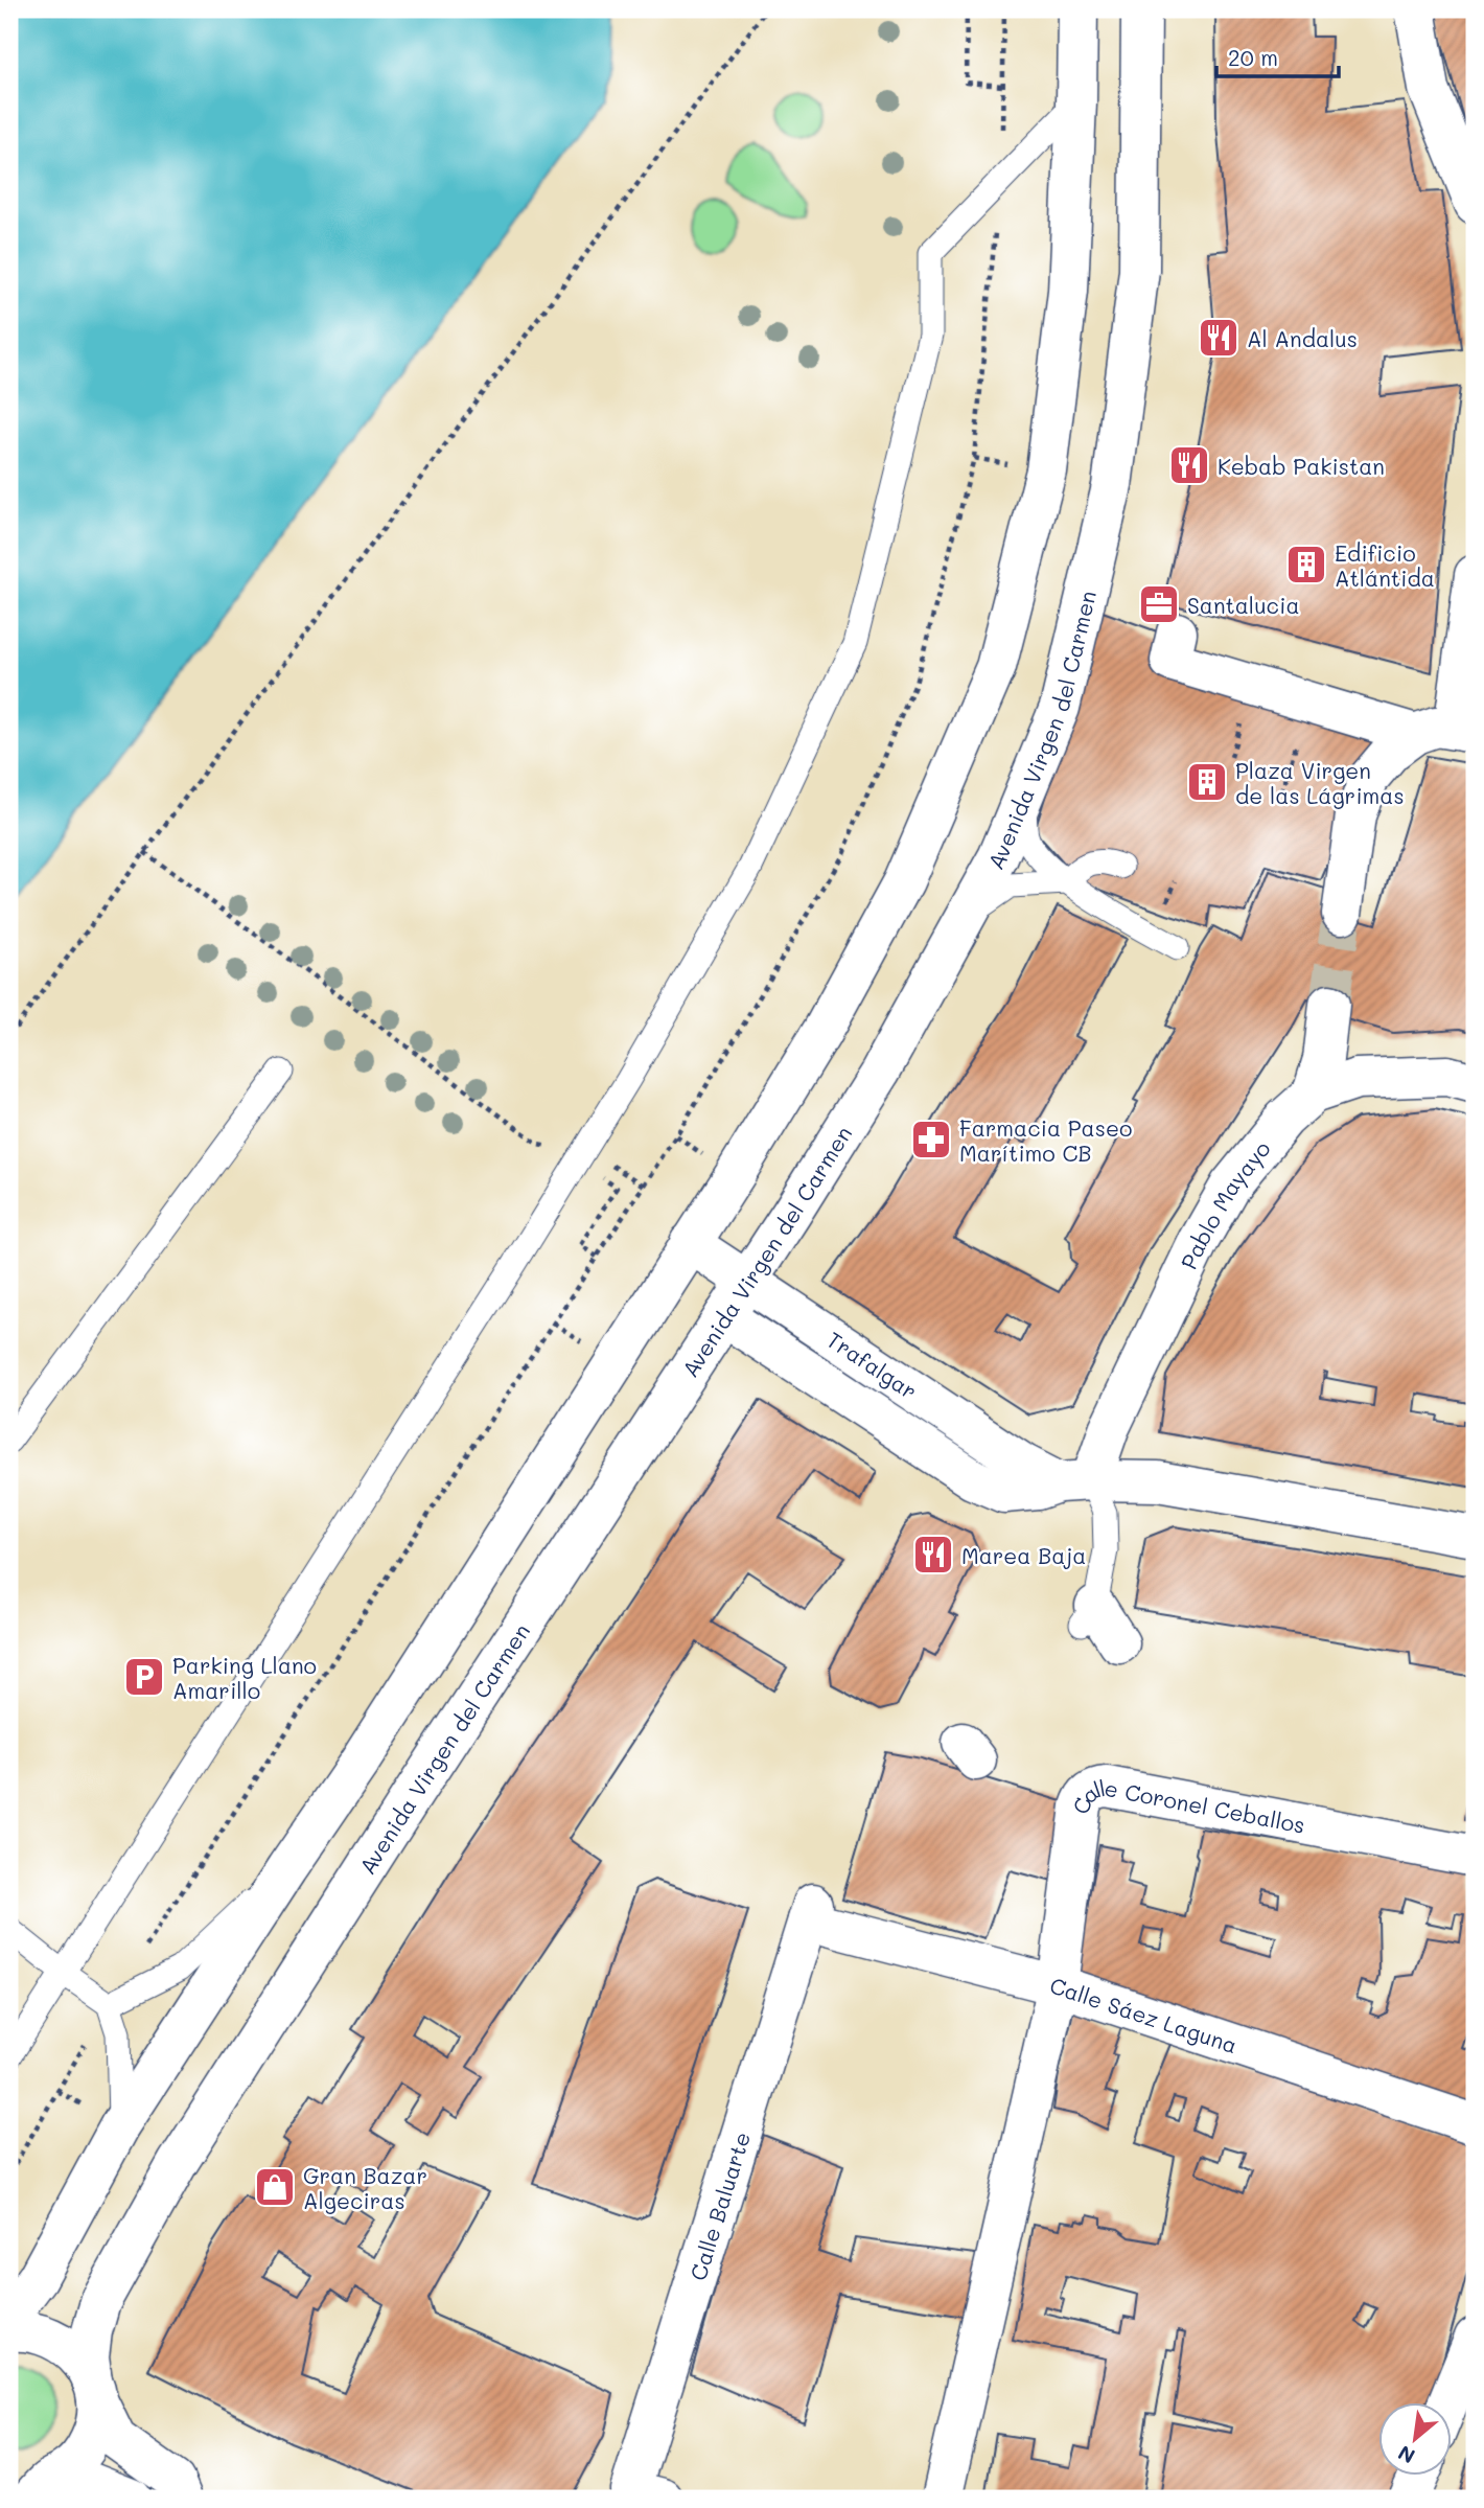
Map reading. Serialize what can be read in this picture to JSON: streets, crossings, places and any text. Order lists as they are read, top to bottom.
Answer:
{
  "streets": {
    "main road": [
      "Avenida Virgen del Carmen",
      "Pablo Mayayo",
      "Trafalgar",
      "Calle Coronel Ceballos",
      "Calle Sáez Laguna",
      "Calle Baluarte"
    ]
  },
  "crossings": [
    ["Avenida Virgen del Carmen", "Trafalgar"],
    ["Pablo Mayayo", "Trafalgar"],
    ["Calle Coronel Ceballos", "Calle Sáez Laguna"],
    ["Calle Sáez Laguna", "Calle Baluarte"]
  ],
  "places": {
    "restaurant": ["Al Andalus", "Kebab Pakistan", "Marea Baja"],
    "building": ["Edificio Atlántida", "Plaza Virgen de las Lágrimas"],
    "office": ["Santalucia"],
    "pharmacy": ["Farmacia Paseo Marítimo CB"],
    "parking": ["Parking Llano Amarillo"],
    "shop": ["Gran Bazar Algeciras"]
  },
  "scale_bar": "20 m",
  "north": "bottom left"
}
